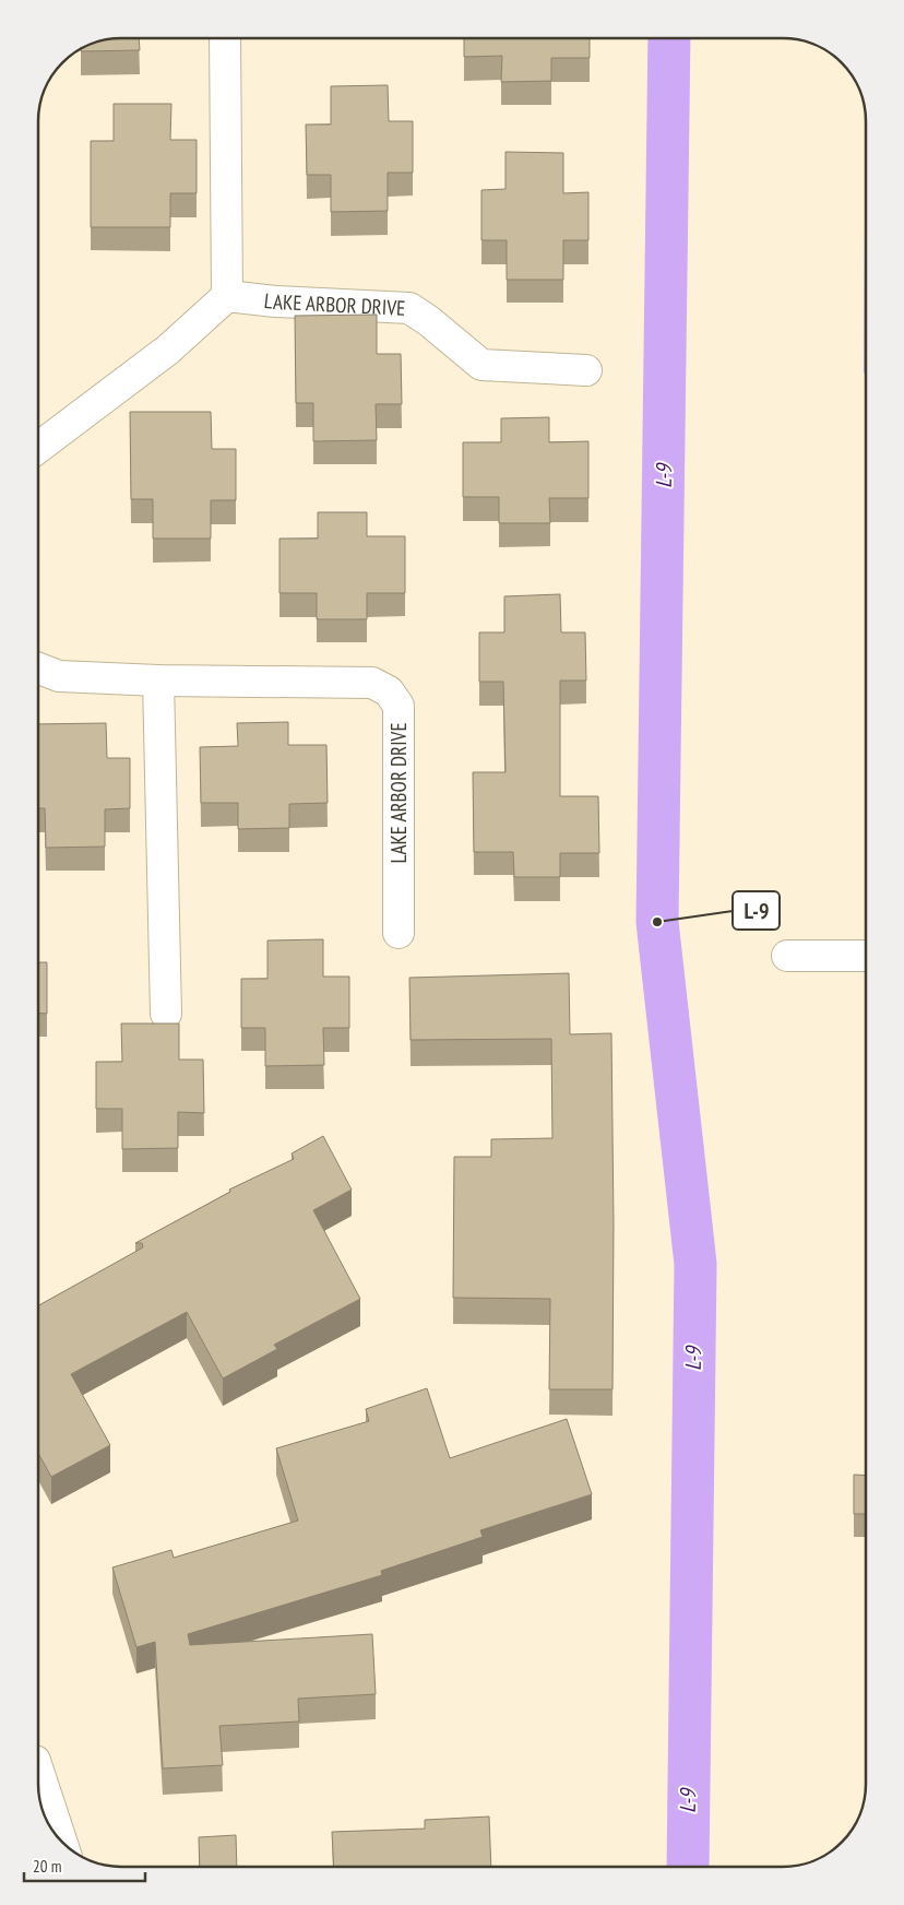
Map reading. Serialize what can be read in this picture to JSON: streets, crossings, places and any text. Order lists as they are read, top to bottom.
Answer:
{
  "streets": {
    "street": ["LAKE ARBOR DRIVE"]
  },
  "water": ["L-9"],
  "places": ["L-9"],
  "scale_bar": "20 m"
}
